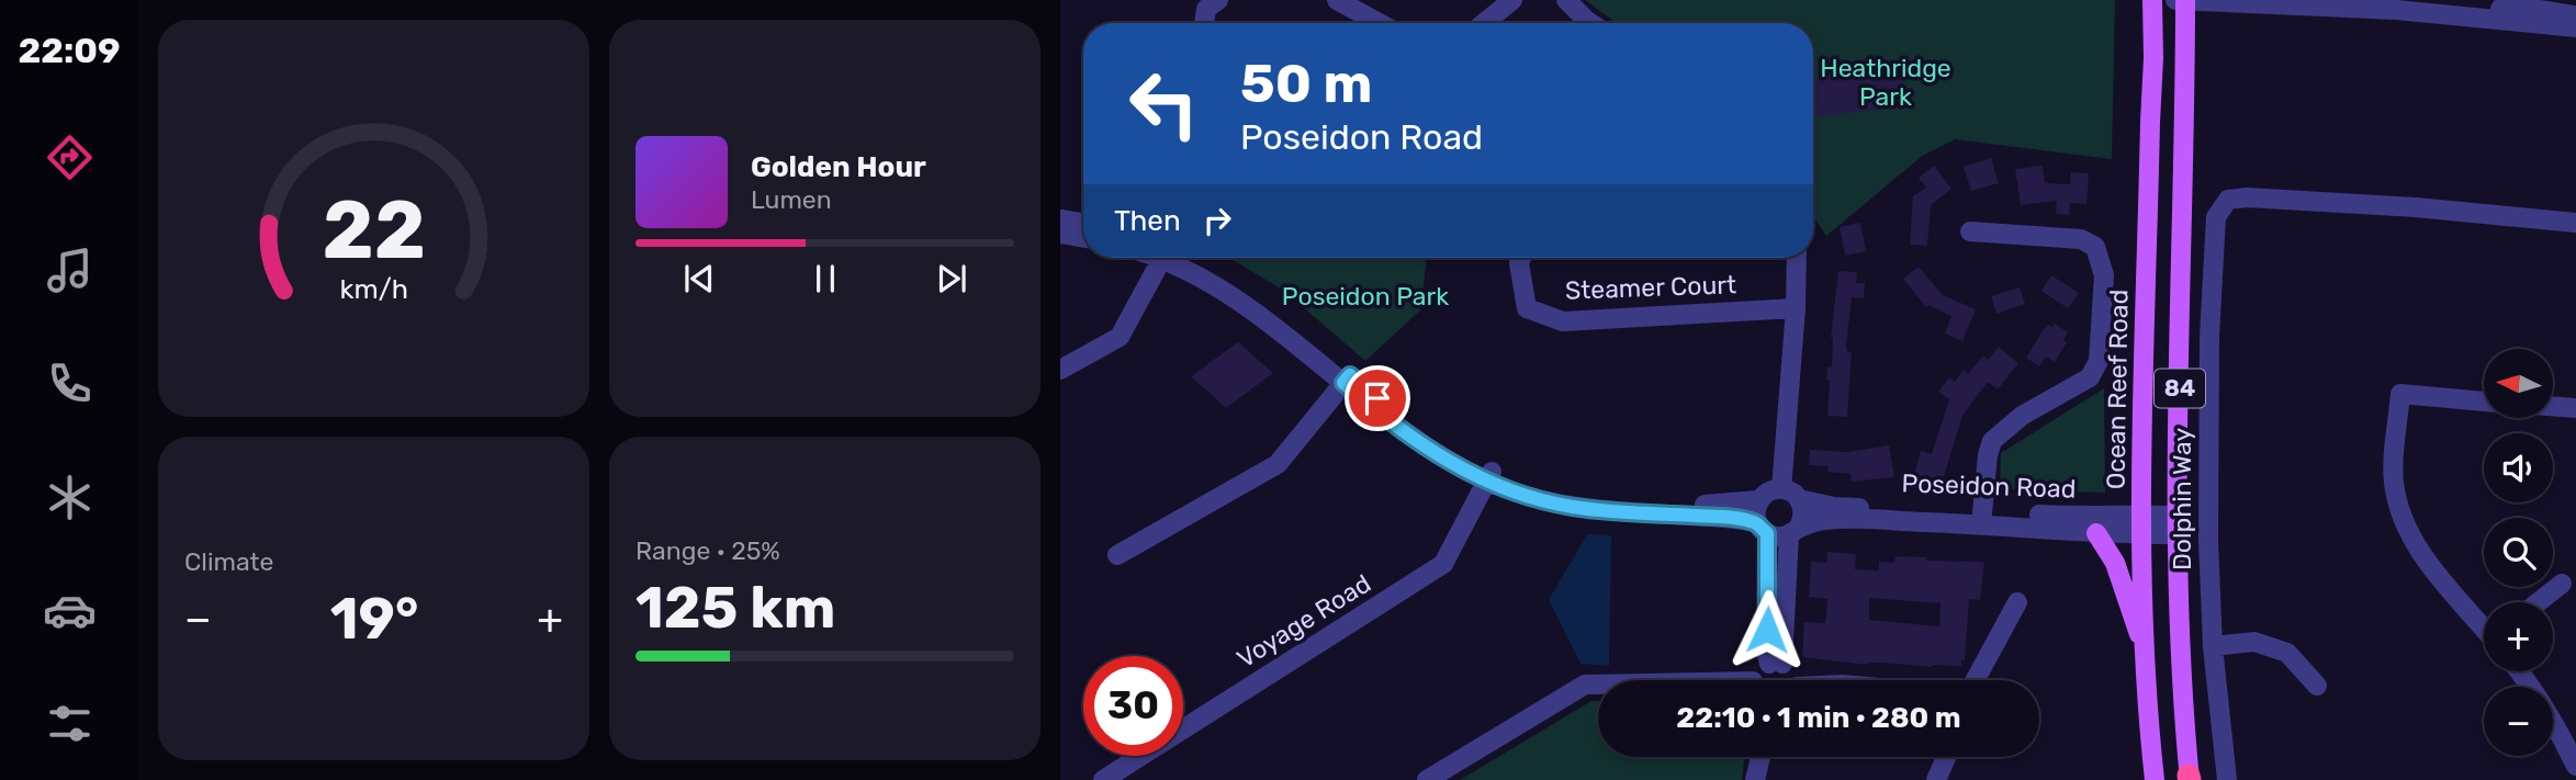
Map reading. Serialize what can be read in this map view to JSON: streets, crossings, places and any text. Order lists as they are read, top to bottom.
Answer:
{
  "streets": {
    "main road": ["84", "Ocean Reef Road"],
    "street": [
      "Steamer Court",
      "Poseidon Road",
      "Dolphin Way",
      "Voyage Road"
    ]
  },
  "crossings": [
    ["84", "Poseidon Road"],
    ["Ocean Reef Road", "Poseidon Road"]
  ],
  "parks": ["Heathridge Park", "Poseidon Park"],
  "north": "left",
  "page": {
    "tabs": "22:09",
    "turn": ["50 m", "Poseidon Road"],
    "song": ["Golden Hour", "Lumen"],
    "then": "Then",
    "map_buttons": ["+", "−"],
    "tile": [
      "Climate",
      ["Range · 25%", "125 km"]
    ],
    "heat": ["−", "19°", "+"],
    "limit": "30",
    "trip": "22:10 · 1 min · 280 m",
    "gauge": ["22", "km/h"]
  }
}
